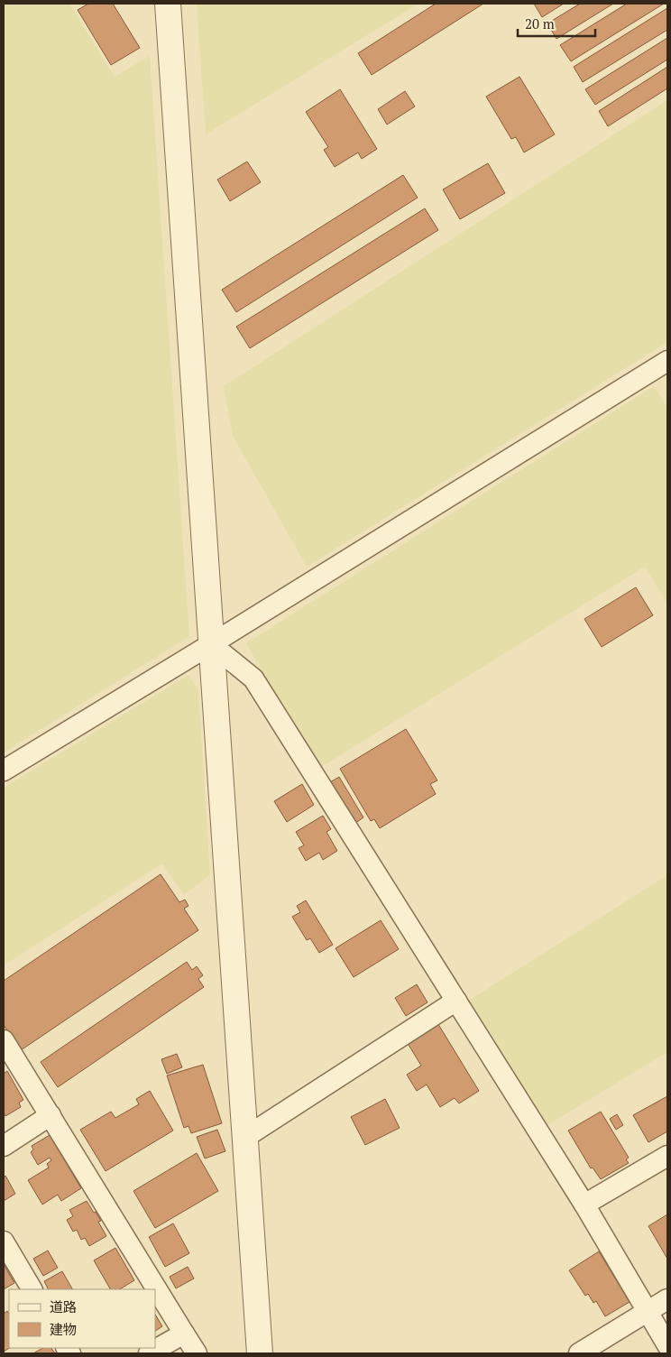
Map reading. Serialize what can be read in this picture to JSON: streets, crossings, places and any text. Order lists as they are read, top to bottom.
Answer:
{
  "legend": ["道路", "建物"],
  "scale_bar": "20 m"
}
